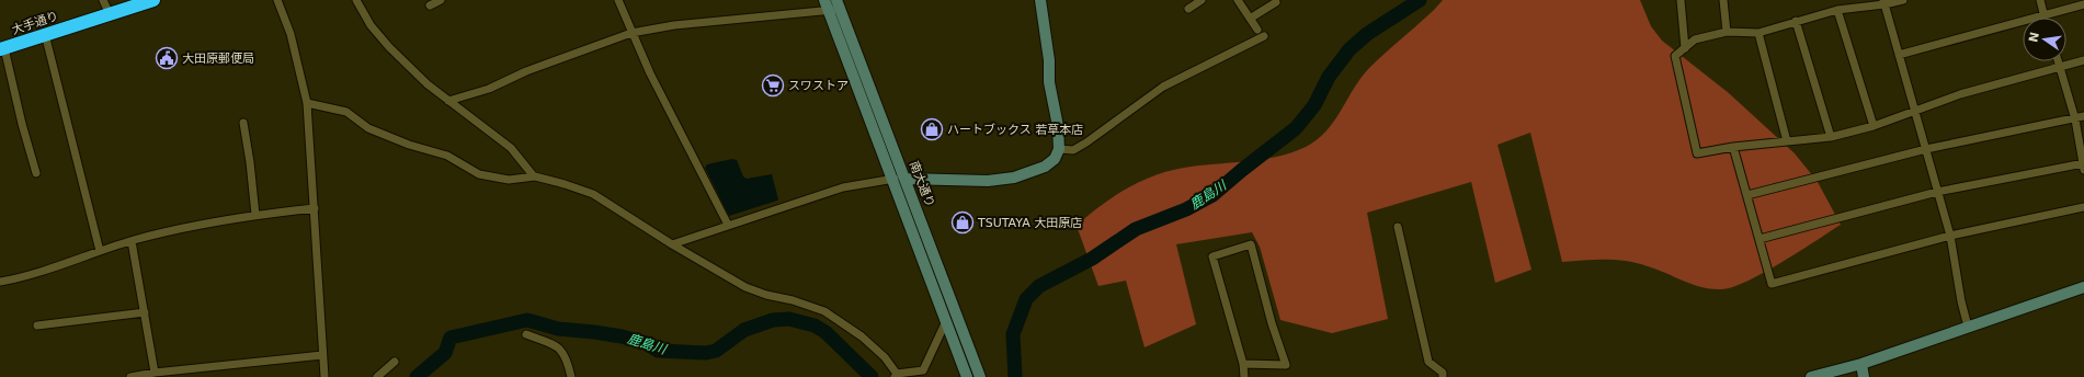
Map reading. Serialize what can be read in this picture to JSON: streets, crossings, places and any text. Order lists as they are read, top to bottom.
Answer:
{
  "streets": {
    "highway": ["大手通り"],
    "street": ["南大通り"]
  },
  "water": ["鹿島川"],
  "places": {
    "public building": ["大田原郵便局"],
    "supermarket": ["スワストア"],
    "shop": ["ハートブックス 若草本店", "TSUTAYA 大田原店"]
  },
  "north": "left"
}
